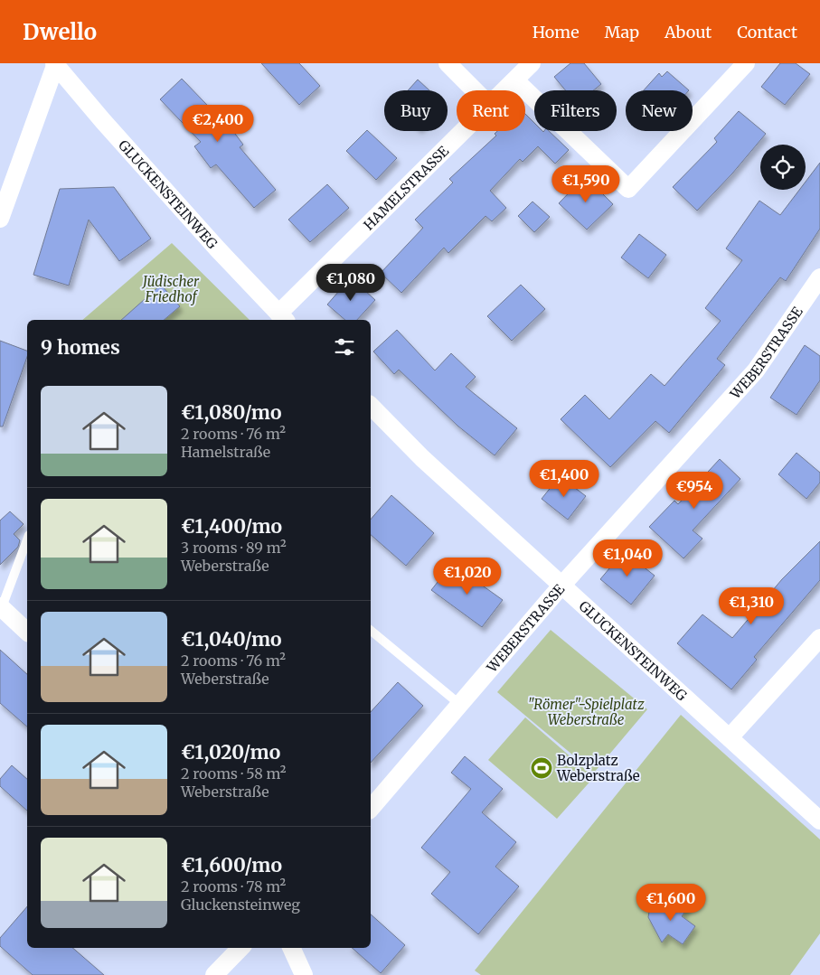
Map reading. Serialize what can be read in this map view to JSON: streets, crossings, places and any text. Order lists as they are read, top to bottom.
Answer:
{
  "streets": {
    "street": ["HAMELSTRASSE", "GLUCKENSTEINWEG", "WEBERSTRASSE"]
  },
  "crossings": [
    ["HAMELSTRASSE", "GLUCKENSTEINWEG"],
    ["GLUCKENSTEINWEG", "WEBERSTRASSE"]
  ],
  "parks": ["Jüdischer Friedhof", "\"Römer\"-Spielplatz Weberstraße"],
  "places": {
    "sports": ["Bolzplatz Weberstraße"]
  },
  "page": {
    "header": "Dwello",
    "nav": [
      "Home",
      "Map",
      "About",
      "Contact"
    ],
    "chip": [
      "Buy",
      "Rent",
      "Filters",
      "New"
    ],
    "price": [
      "€2,400",
      "€1,590",
      "€1,080",
      "€1,400",
      "€954",
      "€1,040",
      "€1,020",
      "€1,310",
      "€1,600"
    ],
    "heading": "9 homes",
    "list": [
      {
        "name": "€1,080/mo",
        "note": "2 rooms · 76 m² · Hamelstraße"
      },
      {
        "name": "€1,400/mo",
        "note": "3 rooms · 89 m² · Weberstraße"
      },
      {
        "name": "€1,040/mo",
        "note": "2 rooms · 76 m² · Weberstraße"
      },
      {
        "name": "€1,020/mo",
        "note": "2 rooms · 58 m² · Weberstraße"
      },
      {
        "name": "€1,600/mo",
        "note": "2 rooms · 78 m² · Gluckensteinweg"
      }
    ]
  }
}
